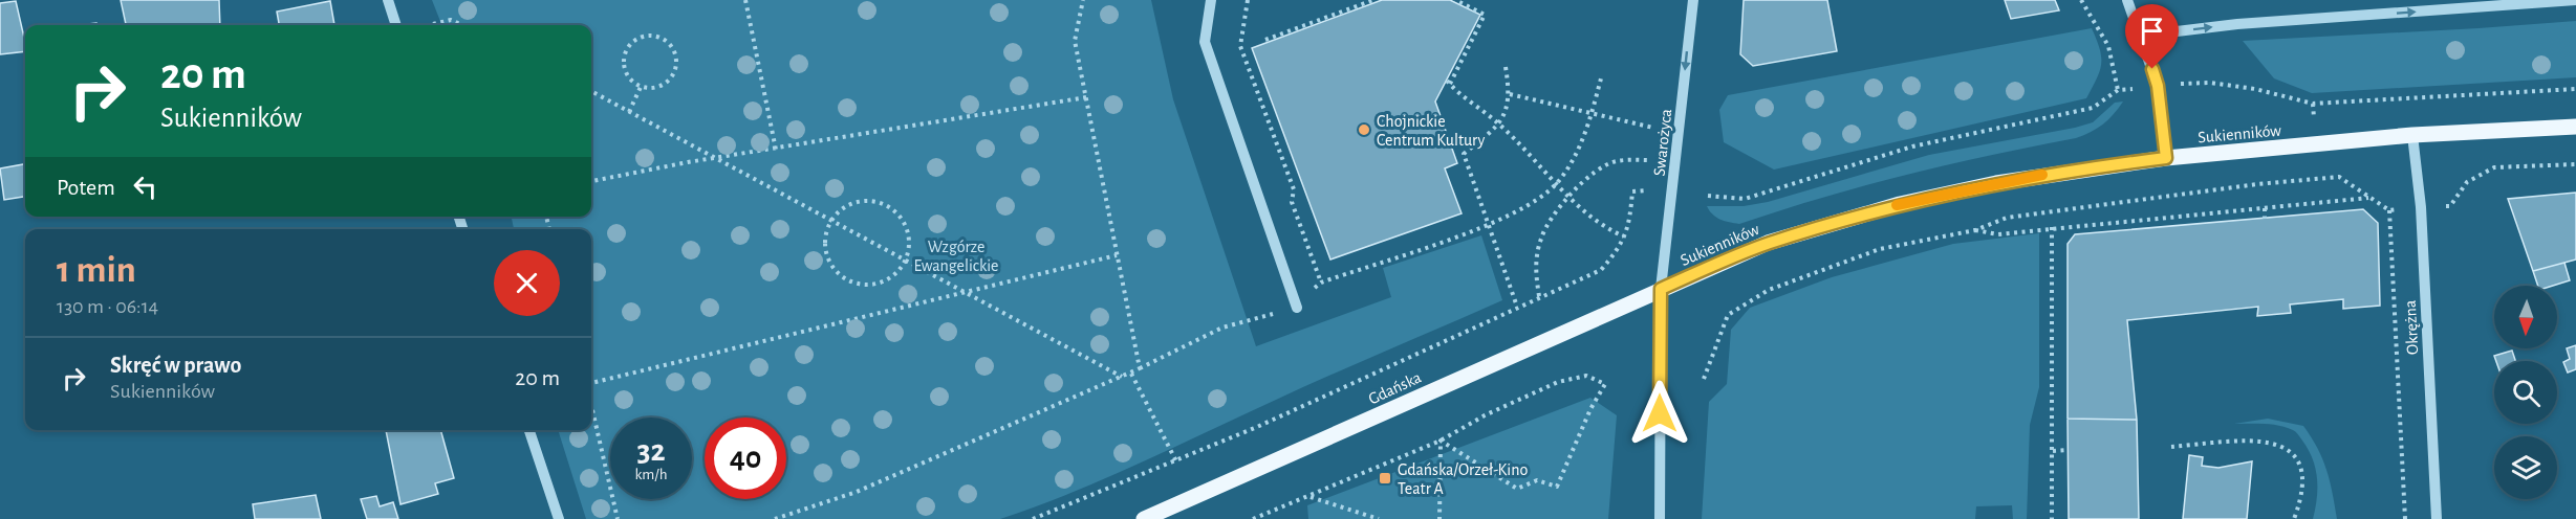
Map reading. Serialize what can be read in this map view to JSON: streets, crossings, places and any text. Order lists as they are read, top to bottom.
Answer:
{
  "streets": {
    "main road": ["Sukienników", "Gdańska"],
    "street": ["Swarożyca", "Okrężna"]
  },
  "crossings": [
    ["Sukienników", "Swarożyca"],
    ["Sukienników", "Okrężna"],
    ["Sukienników", "Gdańska"],
    ["Swarożyca", "Gdańska"]
  ],
  "one_way": ["Swarożyca"],
  "parks": ["Wzgórze Ewangelickie"],
  "places": {
    "other": ["Chojnickie Centrum Kultury"],
    "transit": ["Gdańska/Orzeł-Kino Teatr A"]
  },
  "north": "bottom",
  "page": {
    "turn": ["20 m", "Sukienników"],
    "then": "Potem",
    "heading": ["1 min", "130 m · 06:14"],
    "list": [
      {
        "name": "Skręć w prawo",
        "note": "Sukienników",
        "value": "20 m"
      }
    ],
    "speed": "32 km/h",
    "limit": "40"
  }
}
